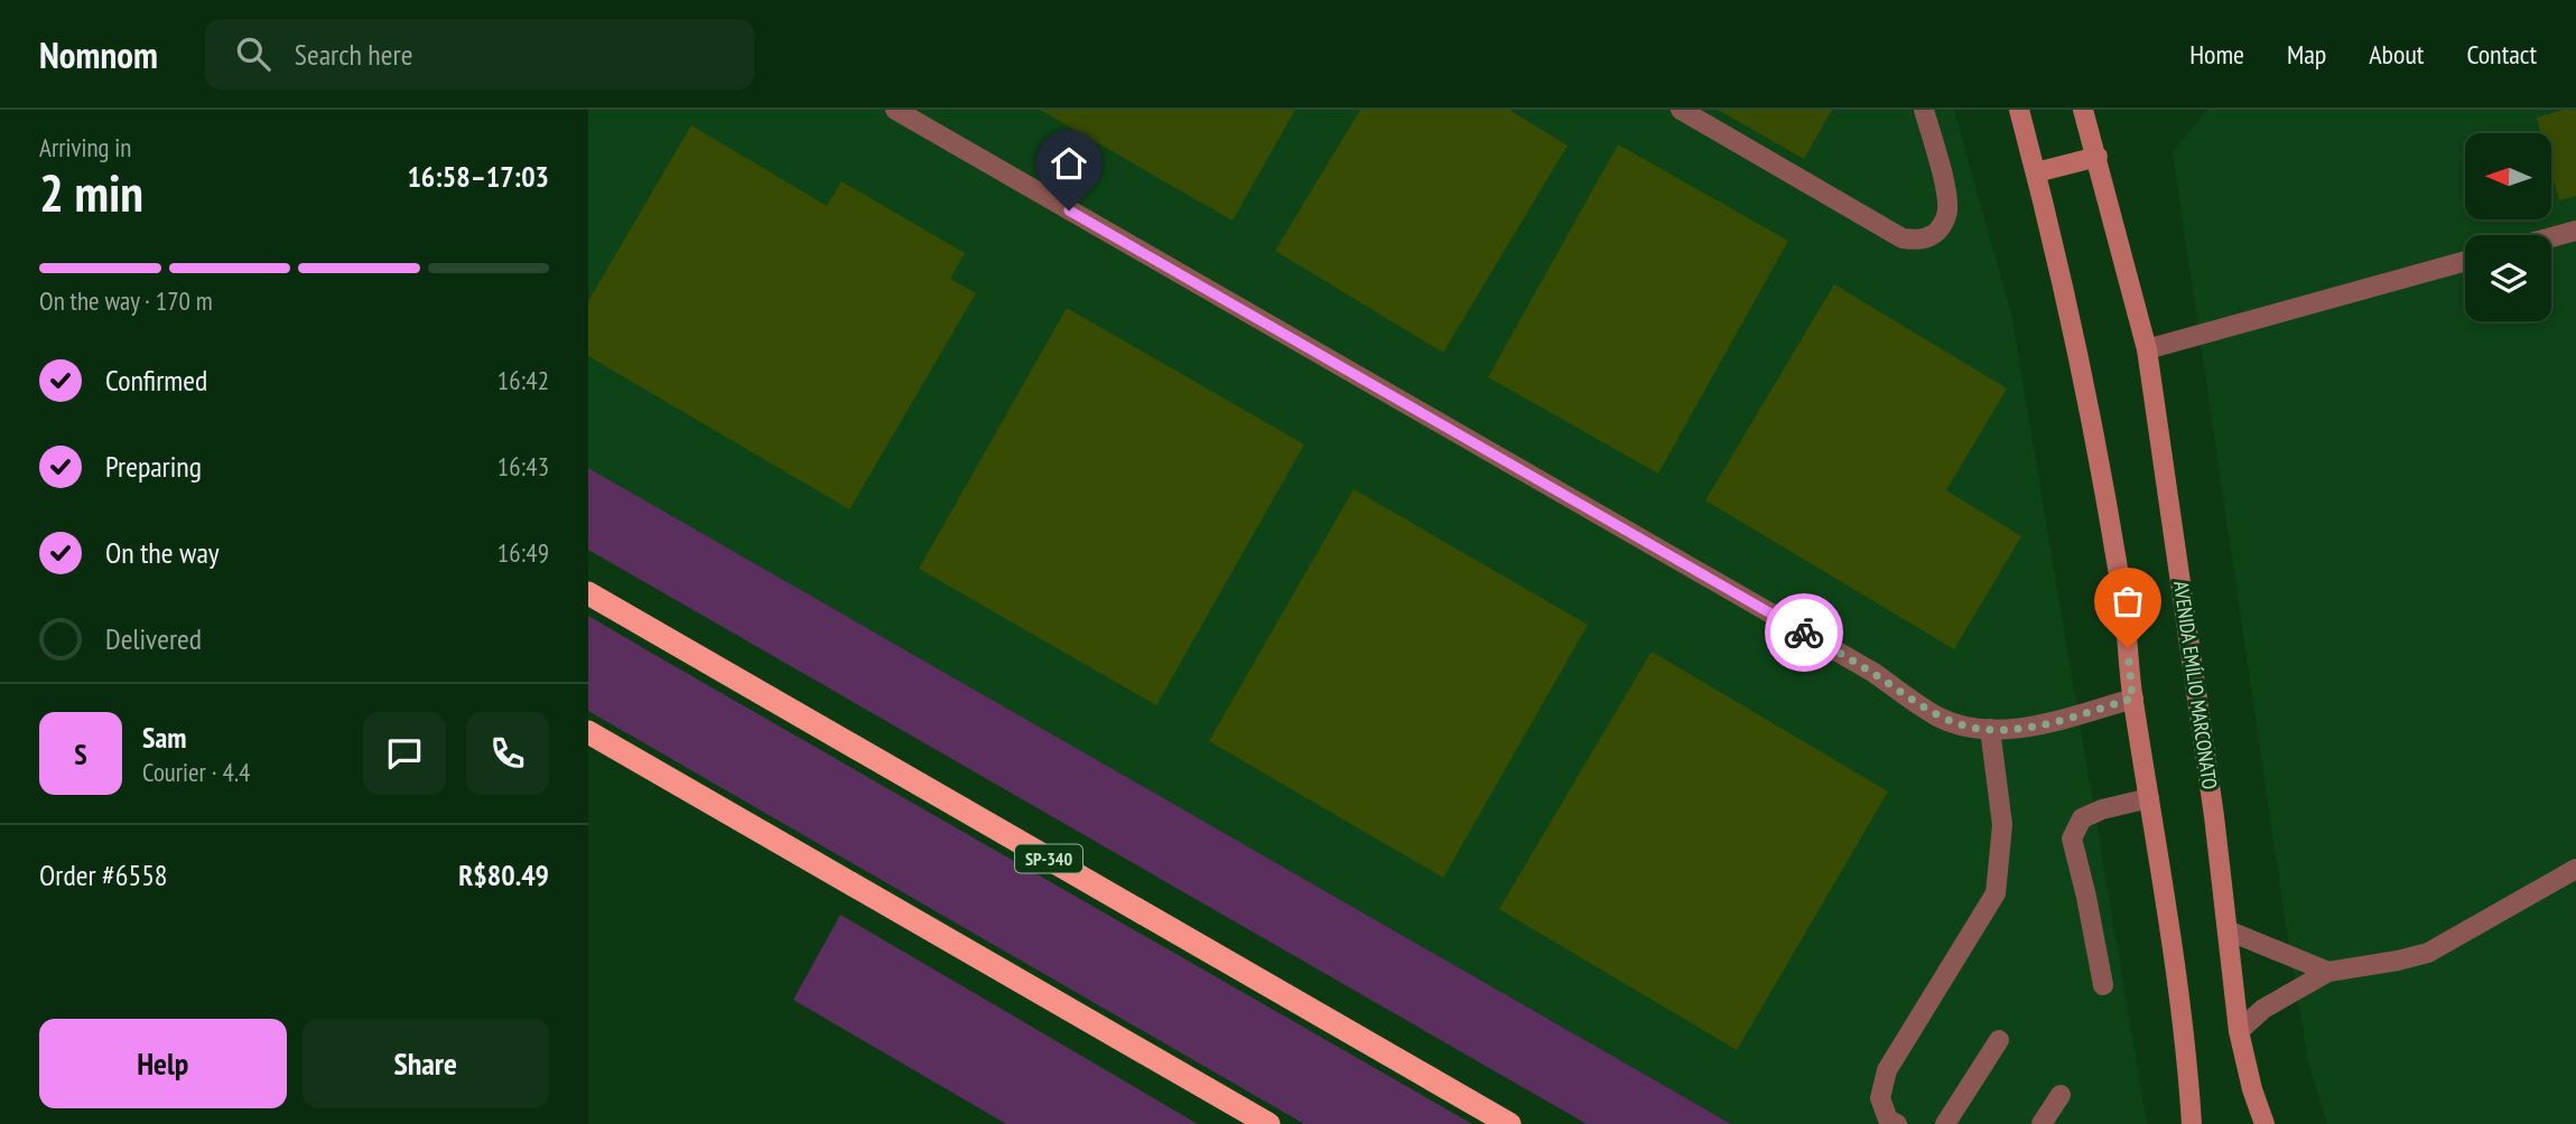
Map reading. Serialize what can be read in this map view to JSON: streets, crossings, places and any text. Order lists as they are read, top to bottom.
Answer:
{
  "streets": {
    "highway": ["SP-340"],
    "main road": ["AVENIDA EMÍLIO MARCONATO"]
  },
  "north": "left",
  "page": {
    "header": "Nomnom",
    "search": "Search here",
    "nav": [
      "Home",
      "Map",
      "About",
      "Contact"
    ],
    "heading": ["2 min", "Arriving in", "16:58–17:03"],
    "panel": [
      "Sam",
      "Courier · 4.4",
      "Order #6558",
      "R$80.49"
    ],
    "bar": "On the way · 170 m",
    "list": [
      ["Confirmed", "16:42"],
      ["Preparing", "16:43"],
      ["On the way", "16:49"],
      "Delivered"
    ],
    "round": "S",
    "buttons": ["Help", "Share"]
  }
}
